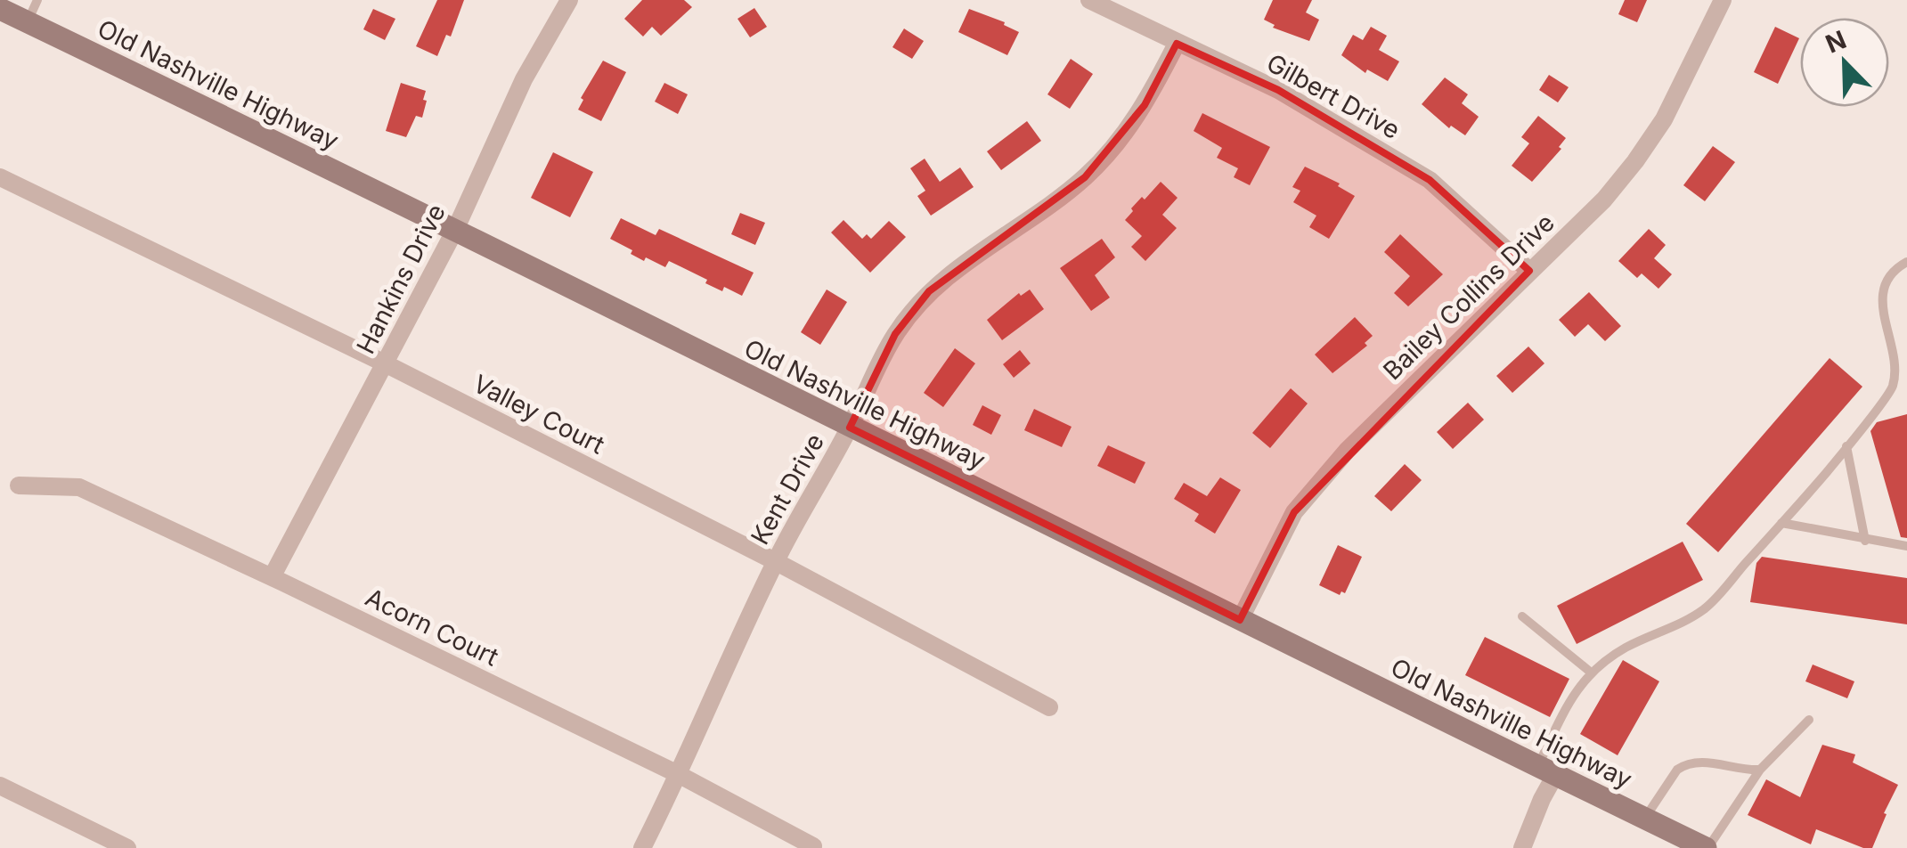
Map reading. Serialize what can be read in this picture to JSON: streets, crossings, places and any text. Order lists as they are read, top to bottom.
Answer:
{
  "streets": {
    "main road": ["Old Nashville Highway"],
    "street": [
      "Gilbert Drive",
      "Hankins Drive",
      "Bailey Collins Drive",
      "Valley Court",
      "Kent Drive",
      "Acorn Court"
    ]
  },
  "crossings": [
    ["Old Nashville Highway", "Hankins Drive"],
    ["Old Nashville Highway", "Bailey Collins Drive"],
    ["Old Nashville Highway", "Kent Drive"],
    ["Gilbert Drive", "Bailey Collins Drive"],
    ["Gilbert Drive", "Kent Drive"],
    ["Hankins Drive", "Valley Court"],
    ["Hankins Drive", "Acorn Court"],
    ["Valley Court", "Kent Drive"],
    ["Kent Drive", "Acorn Court"]
  ],
  "north": "top left"
}
